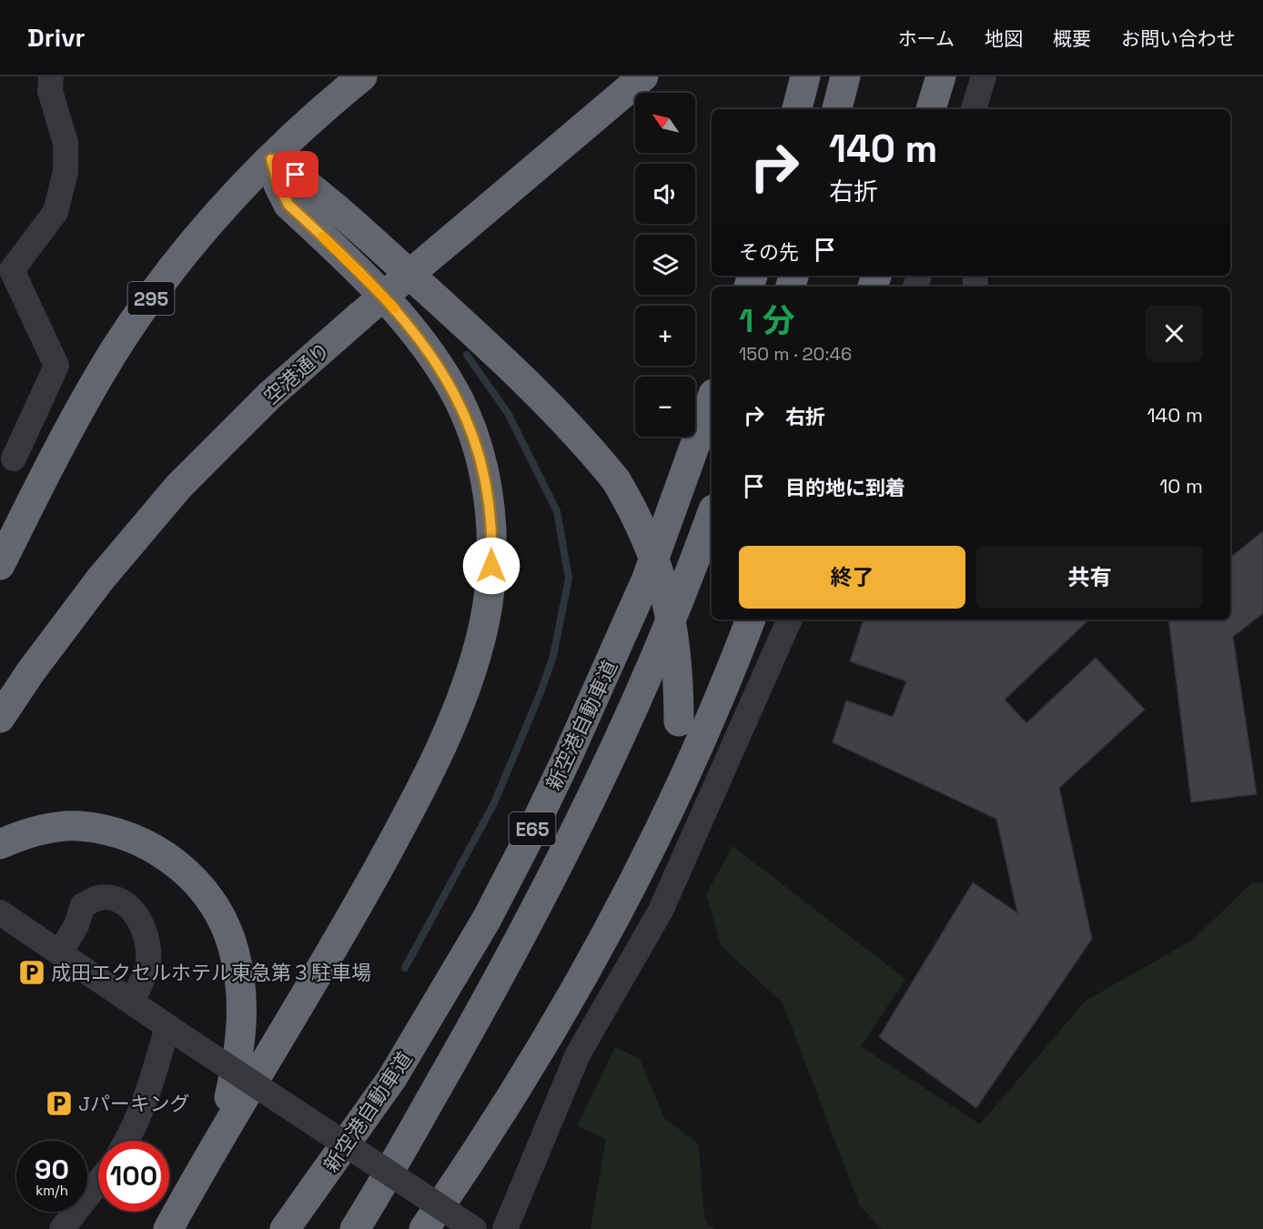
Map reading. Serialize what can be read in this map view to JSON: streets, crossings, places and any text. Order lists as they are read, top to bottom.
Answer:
{
  "streets": {
    "highway": [
      "295",
      "空港通り",
      "新空港自動車道",
      "E65"
    ]
  },
  "places": {
    "parking": ["成田エクセルホテル東急第３駐車場", "Jパーキング"]
  },
  "north": "top left",
  "page": {
    "header": "Drivr",
    "nav": [
      "ホーム",
      "地図",
      "概要",
      "お問い合わせ"
    ],
    "map_buttons": ["+", "−"],
    "turn": ["140 m", "右折"],
    "then": "その先",
    "heading": ["1 分", "150 m · 20:46"],
    "list": [
      {
        "name": "右折",
        "value": "140 m"
      },
      {
        "name": "目的地に到着",
        "value": "10 m"
      }
    ],
    "buttons": ["終了", "共有"],
    "speed": "90 km/h",
    "limit": "100"
  }
}
